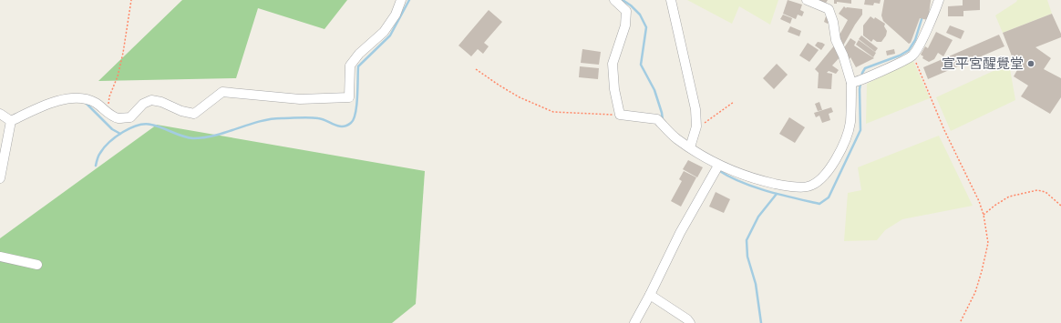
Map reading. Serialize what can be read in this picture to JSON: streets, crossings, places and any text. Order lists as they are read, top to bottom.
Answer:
{
  "places": ["宣平宮醒覺堂"]
}
